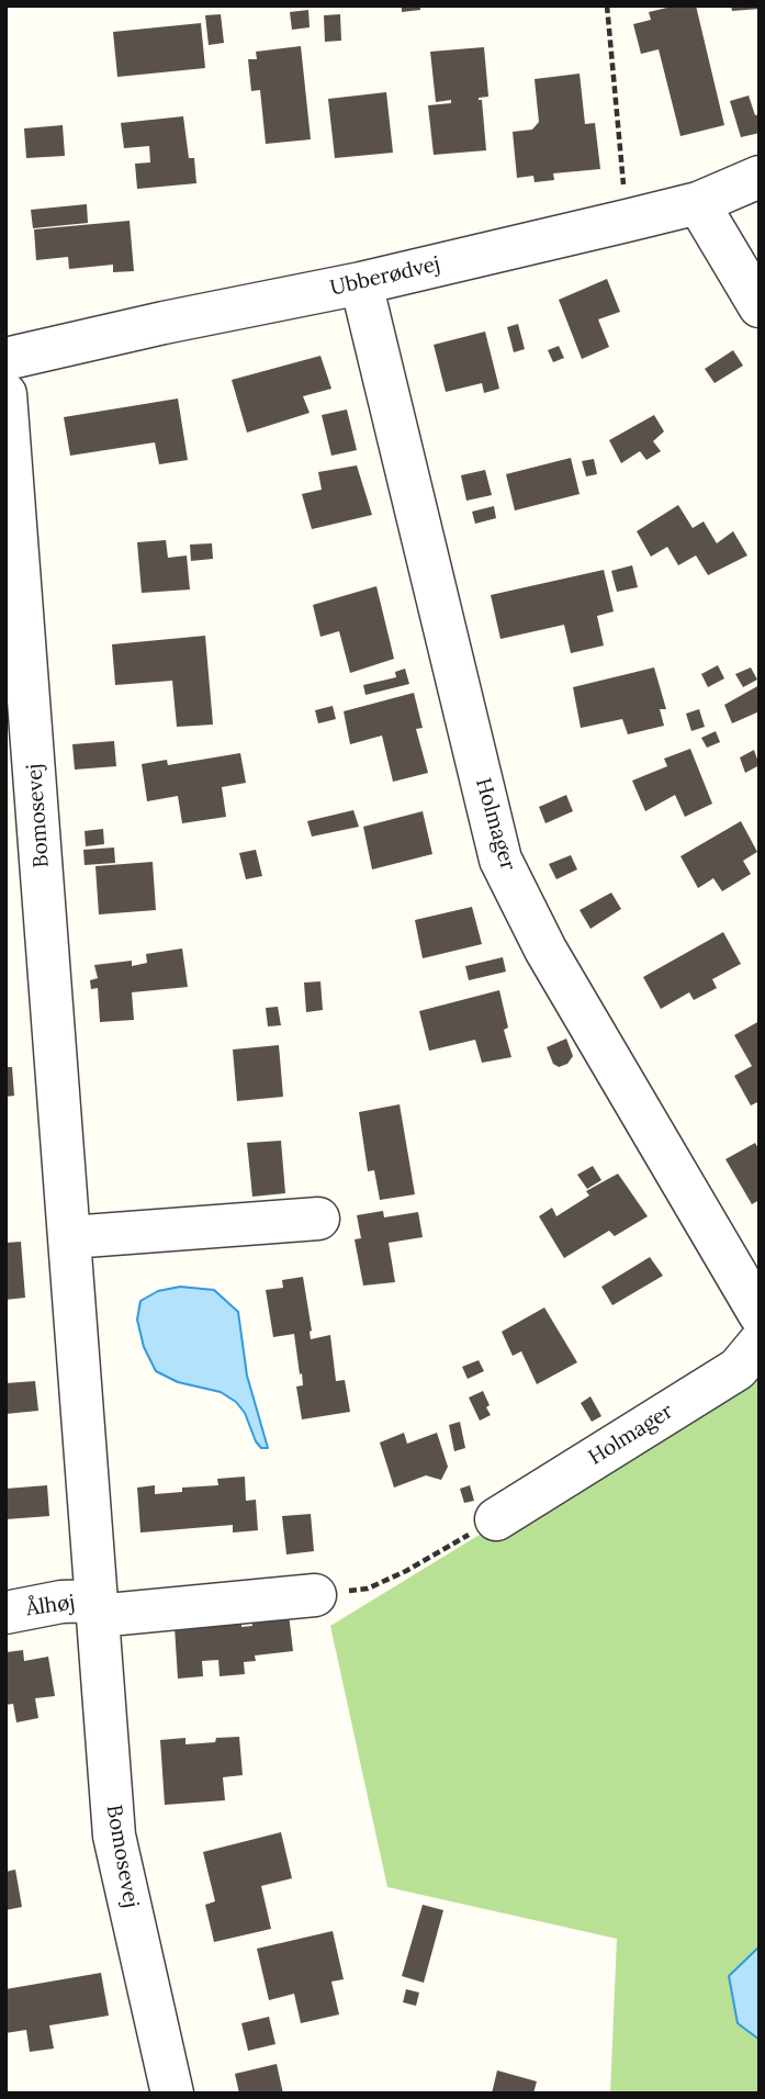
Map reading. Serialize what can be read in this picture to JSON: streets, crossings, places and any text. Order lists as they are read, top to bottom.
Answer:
{
  "streets": {
    "street": [
      "Ubberødvej",
      "Bomosevej",
      "Holmager",
      "Ålhøj"
    ]
  },
  "crossings": [
    ["Ubberødvej", "Holmager"],
    ["Bomosevej", "Ålhøj"]
  ]
}
